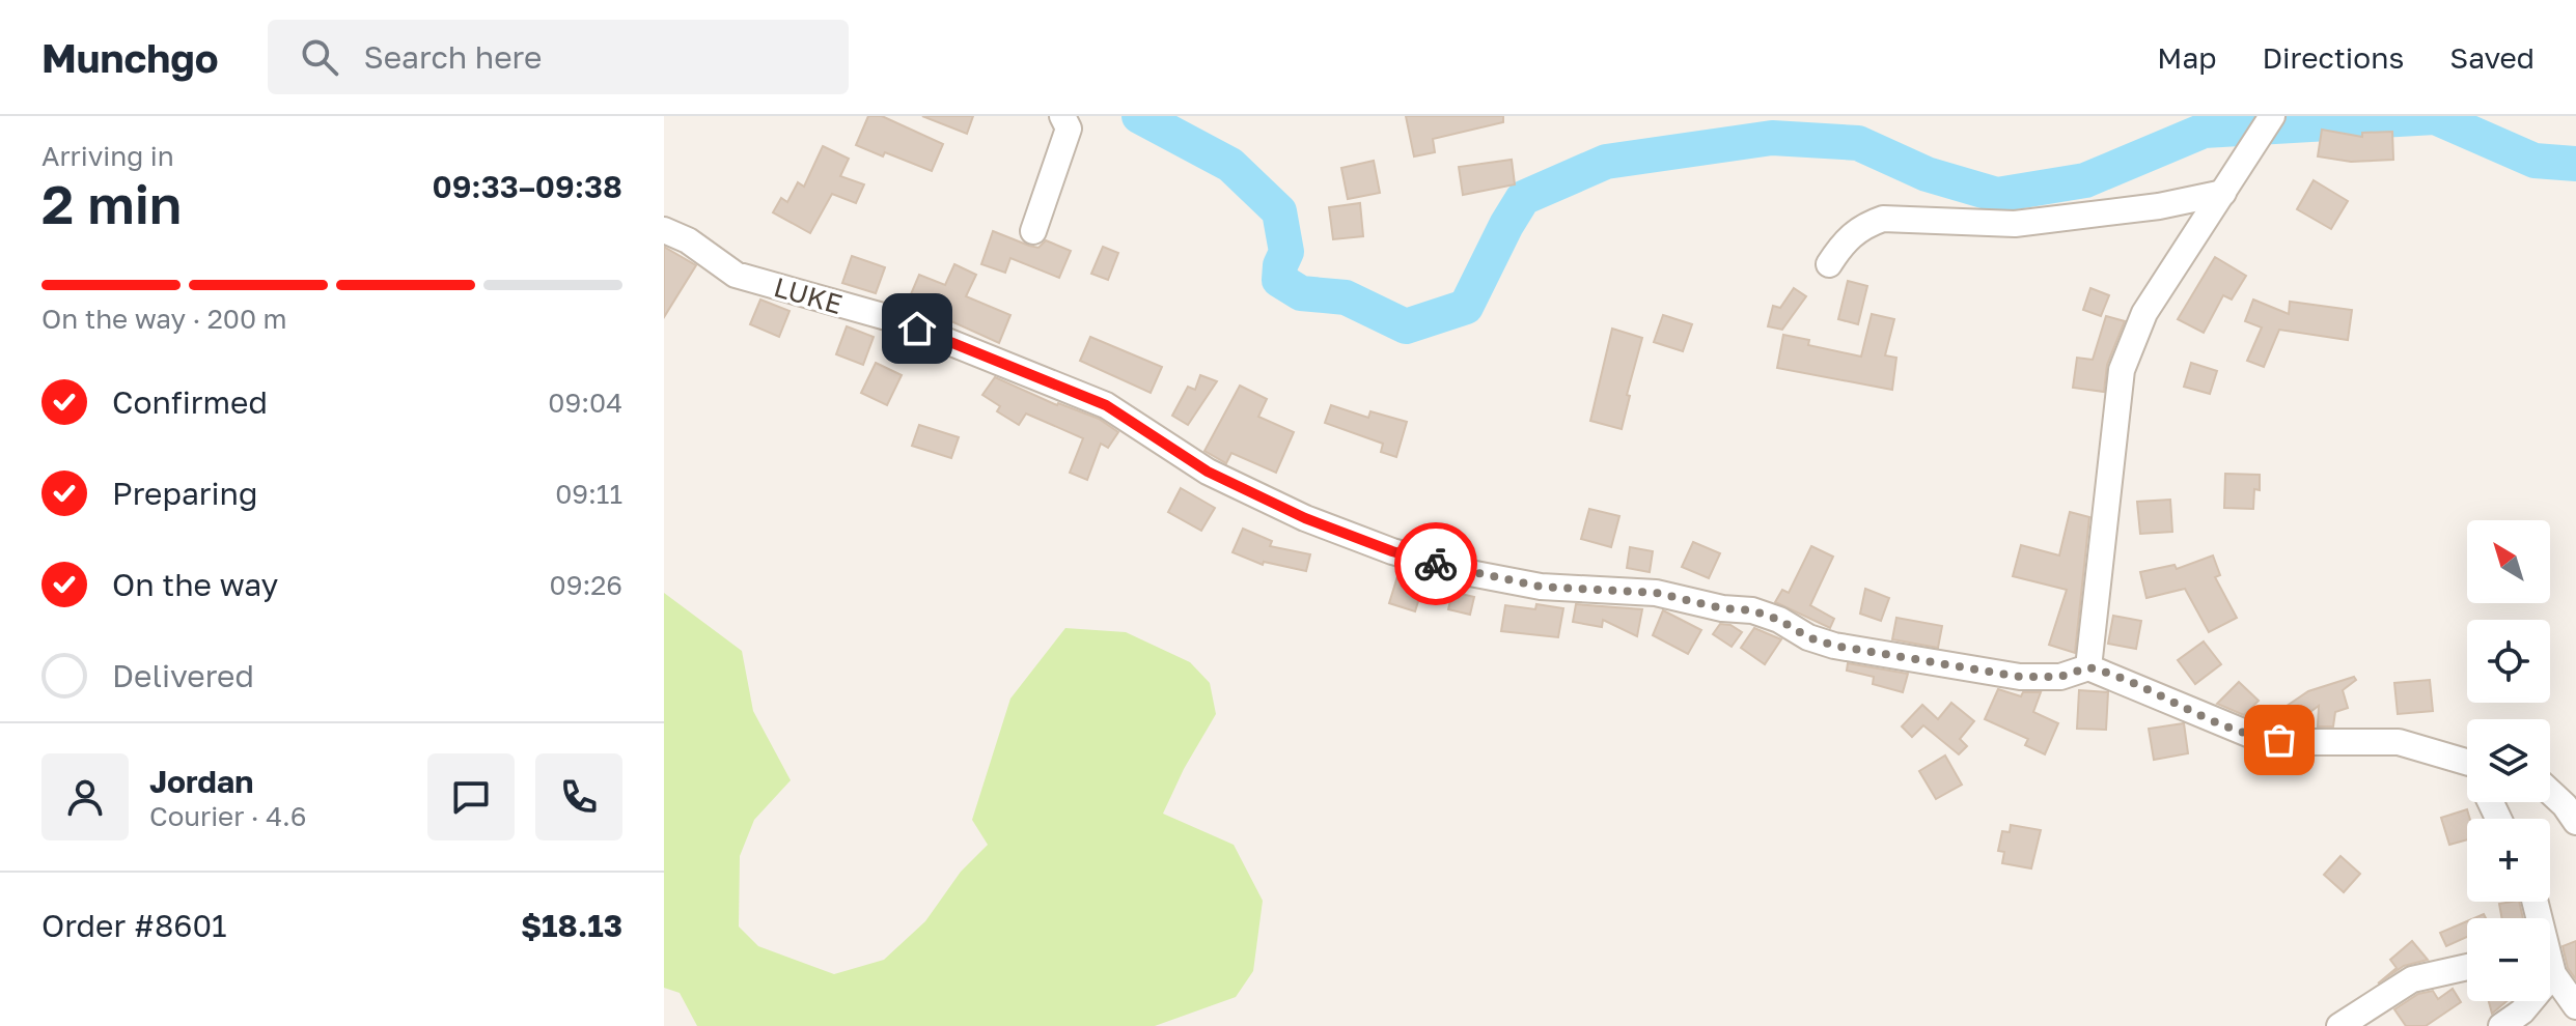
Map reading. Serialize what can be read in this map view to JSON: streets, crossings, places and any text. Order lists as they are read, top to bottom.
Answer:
{
  "streets": {
    "street": ["LUKE"]
  },
  "north": "top left",
  "page": {
    "header": "Munchgo",
    "search": "Search here",
    "nav": ["Map", "Directions", "Saved"],
    "heading": ["2 min", "Arriving in", "09:33–09:38"],
    "panel": [
      "Jordan",
      "Courier · 4.6",
      "Order #8601",
      "$18.13"
    ],
    "bar": "On the way · 200 m",
    "list": [
      ["Confirmed", "09:04"],
      ["Preparing", "09:11"],
      ["On the way", "09:26"],
      "Delivered"
    ],
    "map_buttons": ["+", "−"]
  }
}
